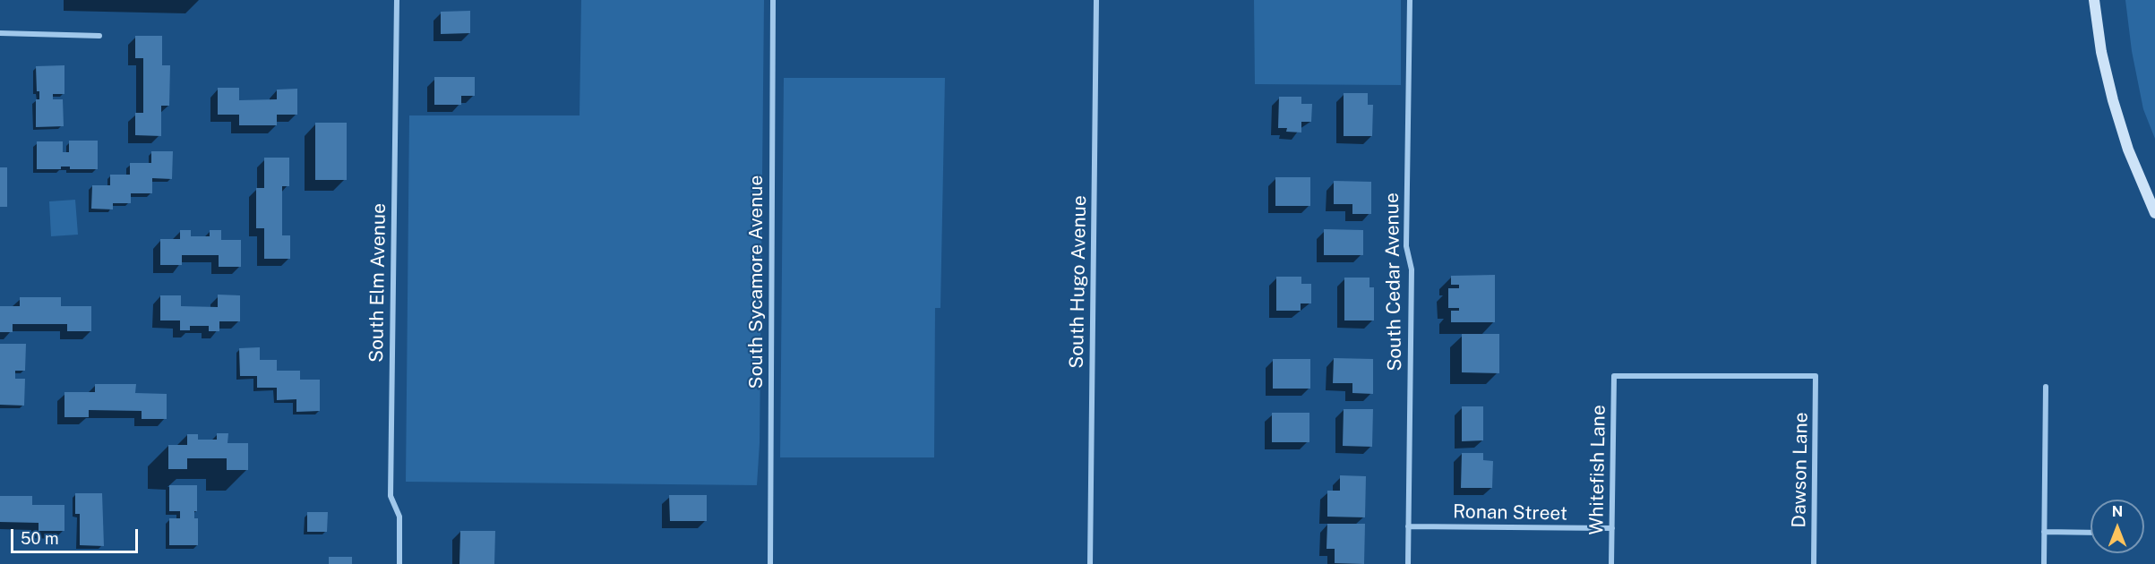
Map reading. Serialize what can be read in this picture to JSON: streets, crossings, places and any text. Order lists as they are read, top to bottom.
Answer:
{
  "streets": {
    "street": [
      "South Sycamore Avenue",
      "South Hugo Avenue",
      "South Cedar Avenue",
      "South Elm Avenue",
      "Whitefish Lane",
      "Dawson Lane",
      "Ronan Street"
    ]
  },
  "crossings": [
    ["South Cedar Avenue", "Ronan Street"],
    ["Whitefish Lane", "Dawson Lane"],
    ["Whitefish Lane", "Ronan Street"]
  ],
  "scale_bar": "50 m",
  "north": "top"
}
